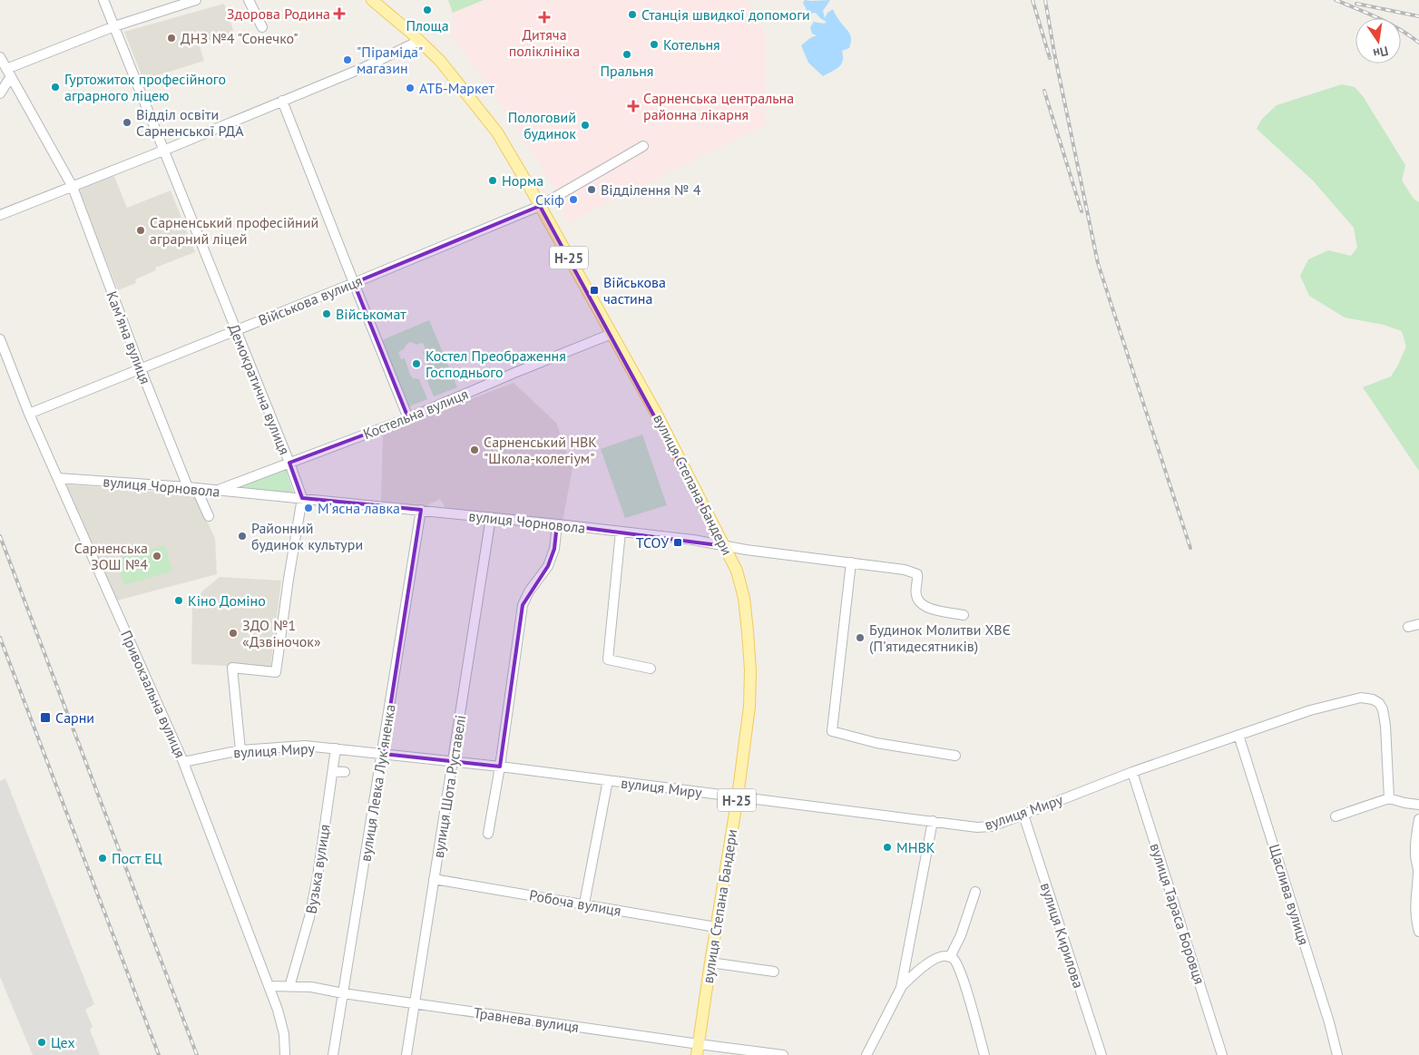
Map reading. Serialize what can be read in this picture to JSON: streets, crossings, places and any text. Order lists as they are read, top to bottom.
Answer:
{
  "streets": {
    "main road": ["Н-25", "вулиця Степана Бандери"],
    "street": [
      "Військова вулиця",
      "Камʼяна вулиця",
      "Демократична вулиця",
      "Костельна вулиця",
      "вулиця Чорновола",
      "Привокзальна вулиця",
      "вулиця Миру",
      "вулиця Левка Лукʼяненка",
      "вулиця Шота Руставелі",
      "Вузька вулиця",
      "Щаслива вулиця",
      "Робоча вулиця",
      "вулиця Тараса Боровця",
      "вулиця Кирилова",
      "Травнева вулиця"
    ]
  },
  "crossings": [
    ["Військова вулиця", "Камʼяна вулиця"],
    ["Військова вулиця", "Демократична вулиця"],
    ["Військова вулиця", "вулиця Степана Бандери"],
    ["Військова вулиця", "Привокзальна вулиця"],
    ["Камʼяна вулиця", "вулиця Чорновола"],
    ["Демократична вулиця", "Костельна вулиця"],
    ["Демократична вулиця", "вулиця Чорновола"],
    ["Демократична вулиця", "вулиця Миру"],
    ["Костельна вулиця", "вулиця Степана Бандери"],
    ["Костельна вулиця", "вулиця Чорновола"],
    ["вулиця Степана Бандери", "вулиця Чорновола"],
    ["вулиця Степана Бандери", "вулиця Миру"],
    ["вулиця Степана Бандери", "Робоча вулиця"],
    ["вулиця Степана Бандери", "Травнева вулиця"],
    ["вулиця Чорновола", "Привокзальна вулиця"],
    ["вулиця Чорновола", "вулиця Левка Лукʼяненка"],
    ["вулиця Чорновола", "вулиця Шота Руставелі"],
    ["Привокзальна вулиця", "вулиця Миру"],
    ["Привокзальна вулиця", "Травнева вулиця"],
    ["вулиця Миру", "вулиця Левка Лукʼяненка"],
    ["вулиця Миру", "вулиця Шота Руставелі"],
    ["вулиця Миру", "Вузька вулиця"],
    ["вулиця Миру", "Щаслива вулиця"],
    ["вулиця Миру", "вулиця Тараса Боровця"],
    ["вулиця Миру", "вулиця Кирилова"],
    ["вулиця Левка Лукʼяненка", "Травнева вулиця"],
    ["вулиця Шота Руставелі", "Робоча вулиця"],
    ["вулиця Шота Руставелі", "Травнева вулиця"],
    ["Вузька вулиця", "Травнева вулиця"]
  ],
  "places": {
    "other": [
      "Площа",
      "Станція швидкої допомоги",
      "ДНЗ №4 \"Сонечко\"",
      "Котельня",
      "Пральня",
      "\"Піраміда\" магазин",
      "Гуртожиток професійного аграрного ліцею",
      "АТБ-Маркет",
      "Відділ освіти Сарненської РДА",
      "Пологовий будинок",
      "Норма",
      "Відділення № 4",
      "Скіф",
      "Сарненський професійний аграрний ліцей",
      "Військомат",
      "Костел Преображення Господнього",
      "Сарненський НВК \"Школа-колегіум\"",
      "Мʼясна лавка",
      "Районний будинок культури",
      "Сарненська ЗОШ №4",
      "Кіно Доміно",
      "ЗДО №1 «Дзвіночок»",
      "Будинок Молитви ХВЄ (П'ятидесятників)",
      "МНВК",
      "Пост ЕЦ",
      "Цех"
    ],
    "health": ["Здорова Родина", "Дитяча поліклініка", "Сарненська центральна районна лікарня"],
    "transit": ["Військова частина", "ТСОУ", "Сарни"]
  },
  "north": "bottom"
}
